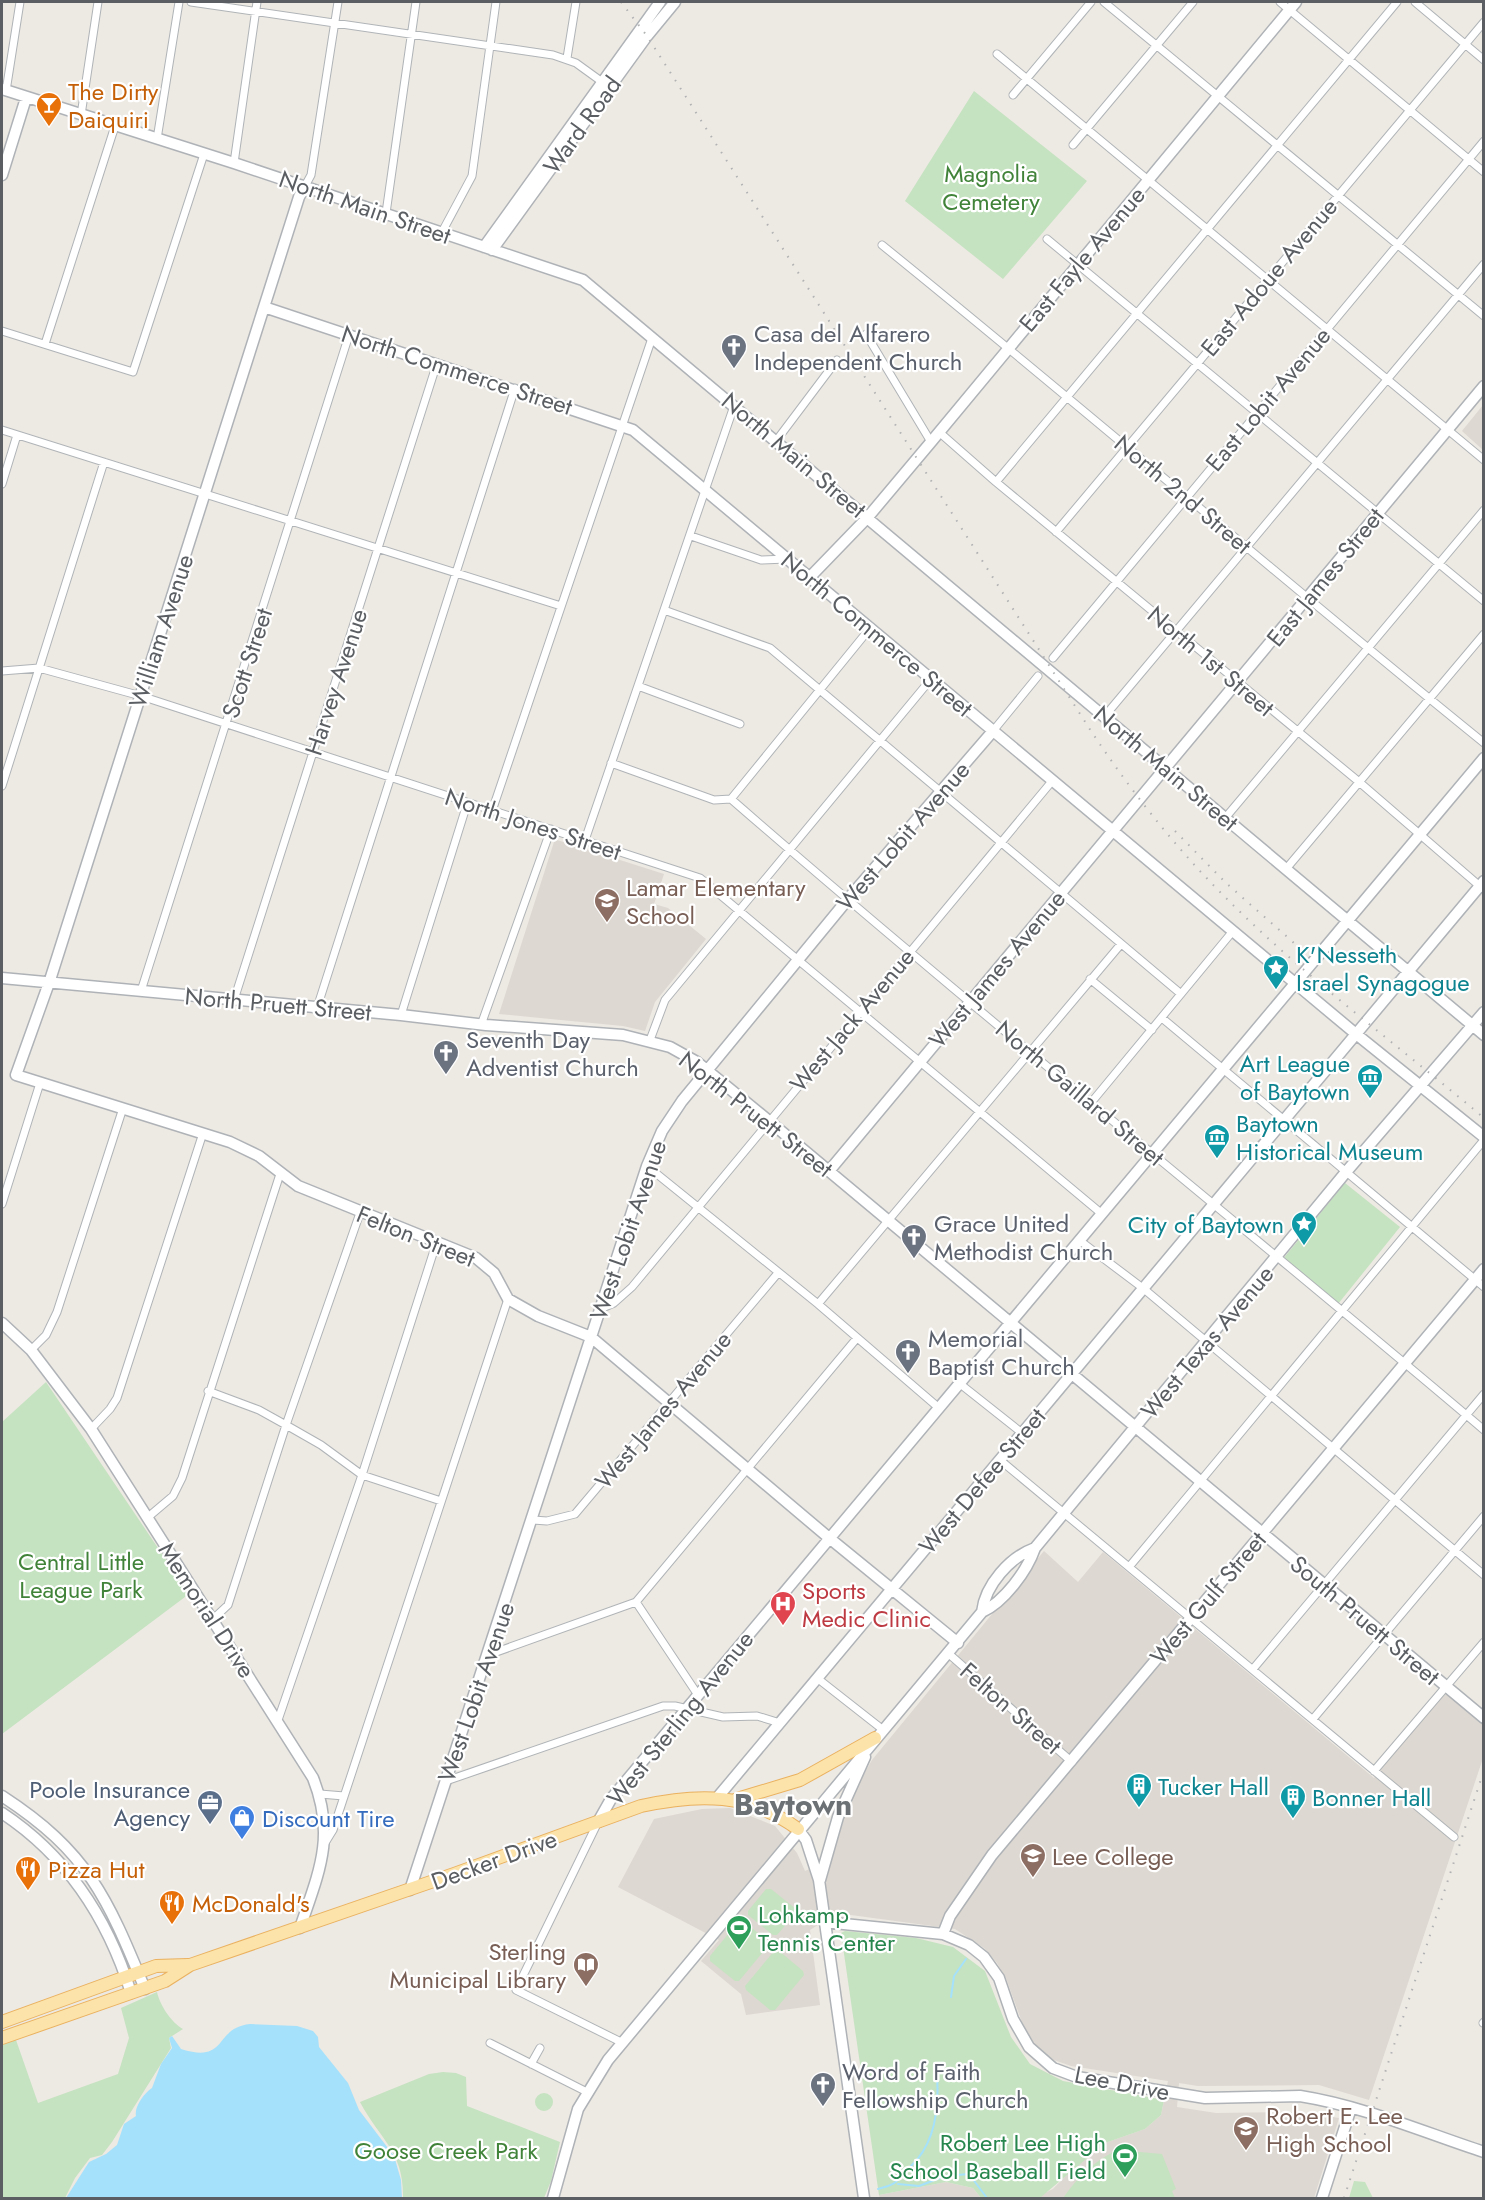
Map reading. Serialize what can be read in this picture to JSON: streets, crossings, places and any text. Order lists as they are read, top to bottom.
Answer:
{
  "streets": {
    "main road": ["Decker Drive"],
    "street": [
      "Ward Road",
      "North Main Street",
      "East Fayle Avenue",
      "East Adoue Avenue",
      "North Commerce Street",
      "East Lobit Avenue",
      "North 2nd Street",
      "East James Street",
      "William Avenue",
      "North 1st Street",
      "Scott Street",
      "Harvey Avenue",
      "North Jones Street",
      "West Lobit Avenue",
      "West James Avenue",
      "North Pruett Street",
      "West Jack Avenue",
      "North Gaillard Street",
      "Felton Street",
      "West Texas Avenue",
      "West Defee Street",
      "West Gulf Street",
      "Memorial Drive",
      "South Pruett Street",
      "West Sterling Avenue",
      "Lee Drive"
    ]
  },
  "crossings": [
    ["Ward Road", "North Main Street"],
    ["North Main Street", "East Fayle Avenue"],
    ["North Main Street", "East James Street"],
    ["North Main Street", "William Avenue"],
    ["North Main Street", "West James Avenue"],
    ["North Main Street", "West Texas Avenue"],
    ["North Main Street", "West Defee Street"],
    ["North Main Street", "West Sterling Avenue"],
    ["East Fayle Avenue", "North Commerce Street"],
    ["East Fayle Avenue", "North 2nd Street"],
    ["East Fayle Avenue", "North 1st Street"],
    ["East Adoue Avenue", "North 2nd Street"],
    ["East Adoue Avenue", "North 1st Street"],
    ["North Commerce Street", "William Avenue"],
    ["North Commerce Street", "Scott Street"],
    ["North Commerce Street", "Harvey Avenue"],
    ["North Commerce Street", "West Lobit Avenue"],
    ["North Commerce Street", "West James Avenue"],
    ["North Commerce Street", "West Jack Avenue"],
    ["North Commerce Street", "West Texas Avenue"],
    ["North Commerce Street", "West Defee Street"],
    ["North Commerce Street", "West Sterling Avenue"],
    ["East Lobit Avenue", "North 2nd Street"],
    ["East Lobit Avenue", "North 1st Street"],
    ["North 2nd Street", "East James Street"],
    ["East James Street", "North 1st Street"],
    ["East James Street", "West James Avenue"],
    ["William Avenue", "North Jones Street"],
    ["William Avenue", "North Pruett Street"],
    ["William Avenue", "Felton Street"],
    ["North 1st Street", "West Defee Street"],
    ["North 1st Street", "West Sterling Avenue"],
    ["Scott Street", "North Jones Street"],
    ["Scott Street", "North Pruett Street"],
    ["Harvey Avenue", "North Jones Street"],
    ["Harvey Avenue", "North Pruett Street"],
    ["North Jones Street", "West Lobit Avenue"],
    ["North Jones Street", "West James Avenue"],
    ["North Jones Street", "West Jack Avenue"],
    ["North Jones Street", "West Sterling Avenue"],
    ["West Lobit Avenue", "West James Avenue"],
    ["West Lobit Avenue", "North Pruett Street"],
    ["West Lobit Avenue", "West Jack Avenue"],
    ["West Lobit Avenue", "North Gaillard Street"],
    ["West Lobit Avenue", "Felton Street"],
    ["West Lobit Avenue", "Decker Drive"],
    ["West James Avenue", "North Pruett Street"],
    ["West James Avenue", "North Gaillard Street"],
    ["West James Avenue", "Felton Street"],
    ["North Pruett Street", "West Jack Avenue"],
    ["North Pruett Street", "West Texas Avenue"],
    ["North Pruett Street", "West Defee Street"],
    ["North Pruett Street", "South Pruett Street"],
    ["North Pruett Street", "West Sterling Avenue"],
    ["West Jack Avenue", "North Gaillard Street"],
    ["North Gaillard Street", "West Texas Avenue"],
    ["North Gaillard Street", "West Defee Street"],
    ["North Gaillard Street", "West Gulf Street"],
    ["North Gaillard Street", "West Sterling Avenue"],
    ["Felton Street", "West Texas Avenue"],
    ["Felton Street", "West Defee Street"],
    ["Felton Street", "West Gulf Street"],
    ["Felton Street", "West Sterling Avenue"],
    ["West Texas Avenue", "South Pruett Street"],
    ["West Texas Avenue", "West Sterling Avenue"],
    ["West Texas Avenue", "Decker Drive"],
    ["West Defee Street", "Decker Drive"],
    ["West Gulf Street", "South Pruett Street"],
    ["West Gulf Street", "Lee Drive"],
    ["Memorial Drive", "Decker Drive"],
    ["West Sterling Avenue", "Decker Drive"]
  ],
  "districts": ["Baytown"],
  "parks": ["Magnolia Cemetery", "Central Little League Park", "Goose Creek Park"],
  "places": {
    "bar": ["The Dirty Daiquiri"],
    "church": [
      "Casa del Alfarero Independent Church",
      "Seventh Day Adventist Church",
      "Grace United Methodist Church",
      "Memorial Baptist Church",
      "Word of Faith Fellowship Church"
    ],
    "school or university": ["Lamar Elementary School", "Lee College", "Robert E. Lee High School"],
    "place": ["K'Nesseth Israel Synagogue", "City of Baytown"],
    "museum": ["Art League of Baytown", "Baytown Historical Museum"],
    "hospital": ["Sports Medic Clinic"],
    "building": ["Tucker Hall", "Bonner Hall"],
    "office": ["Poole Insurance Agency"],
    "shop": ["Discount Tire"],
    "restaurant": ["Pizza Hut", "McDonald's"],
    "sports": ["Lohkamp Tennis Center", "Robert Lee High School Baseball Field"],
    "library": ["Sterling Municipal Library"]
  }
}
